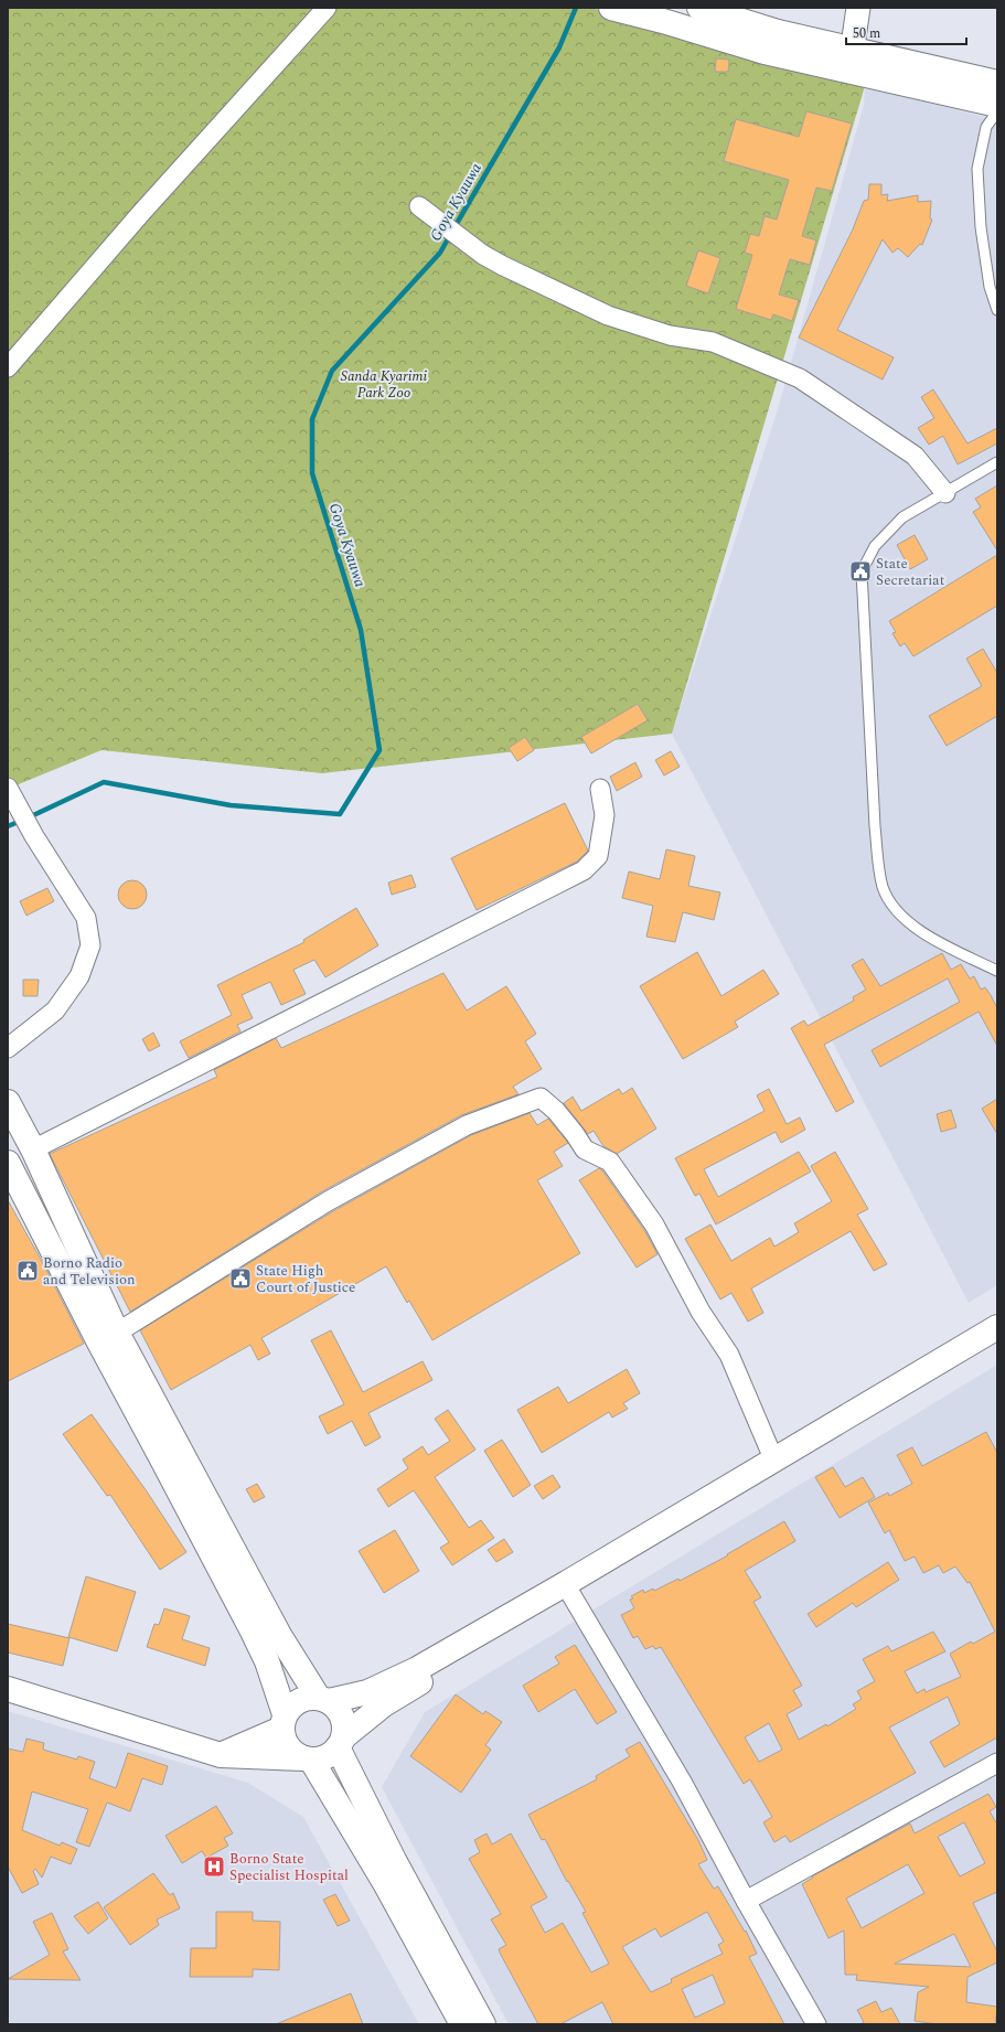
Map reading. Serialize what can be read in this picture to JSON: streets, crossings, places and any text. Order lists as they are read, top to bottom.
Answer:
{
  "water": ["Goya Kyauwa"],
  "parks": ["Sanda Kyarimi Park Zoo"],
  "places": {
    "public building": ["State Secretariat", "Borno Radio and Television", "State High Court of Justice"],
    "hospital": ["Borno State Specialist Hospital"]
  },
  "scale_bar": "50 m"
}
